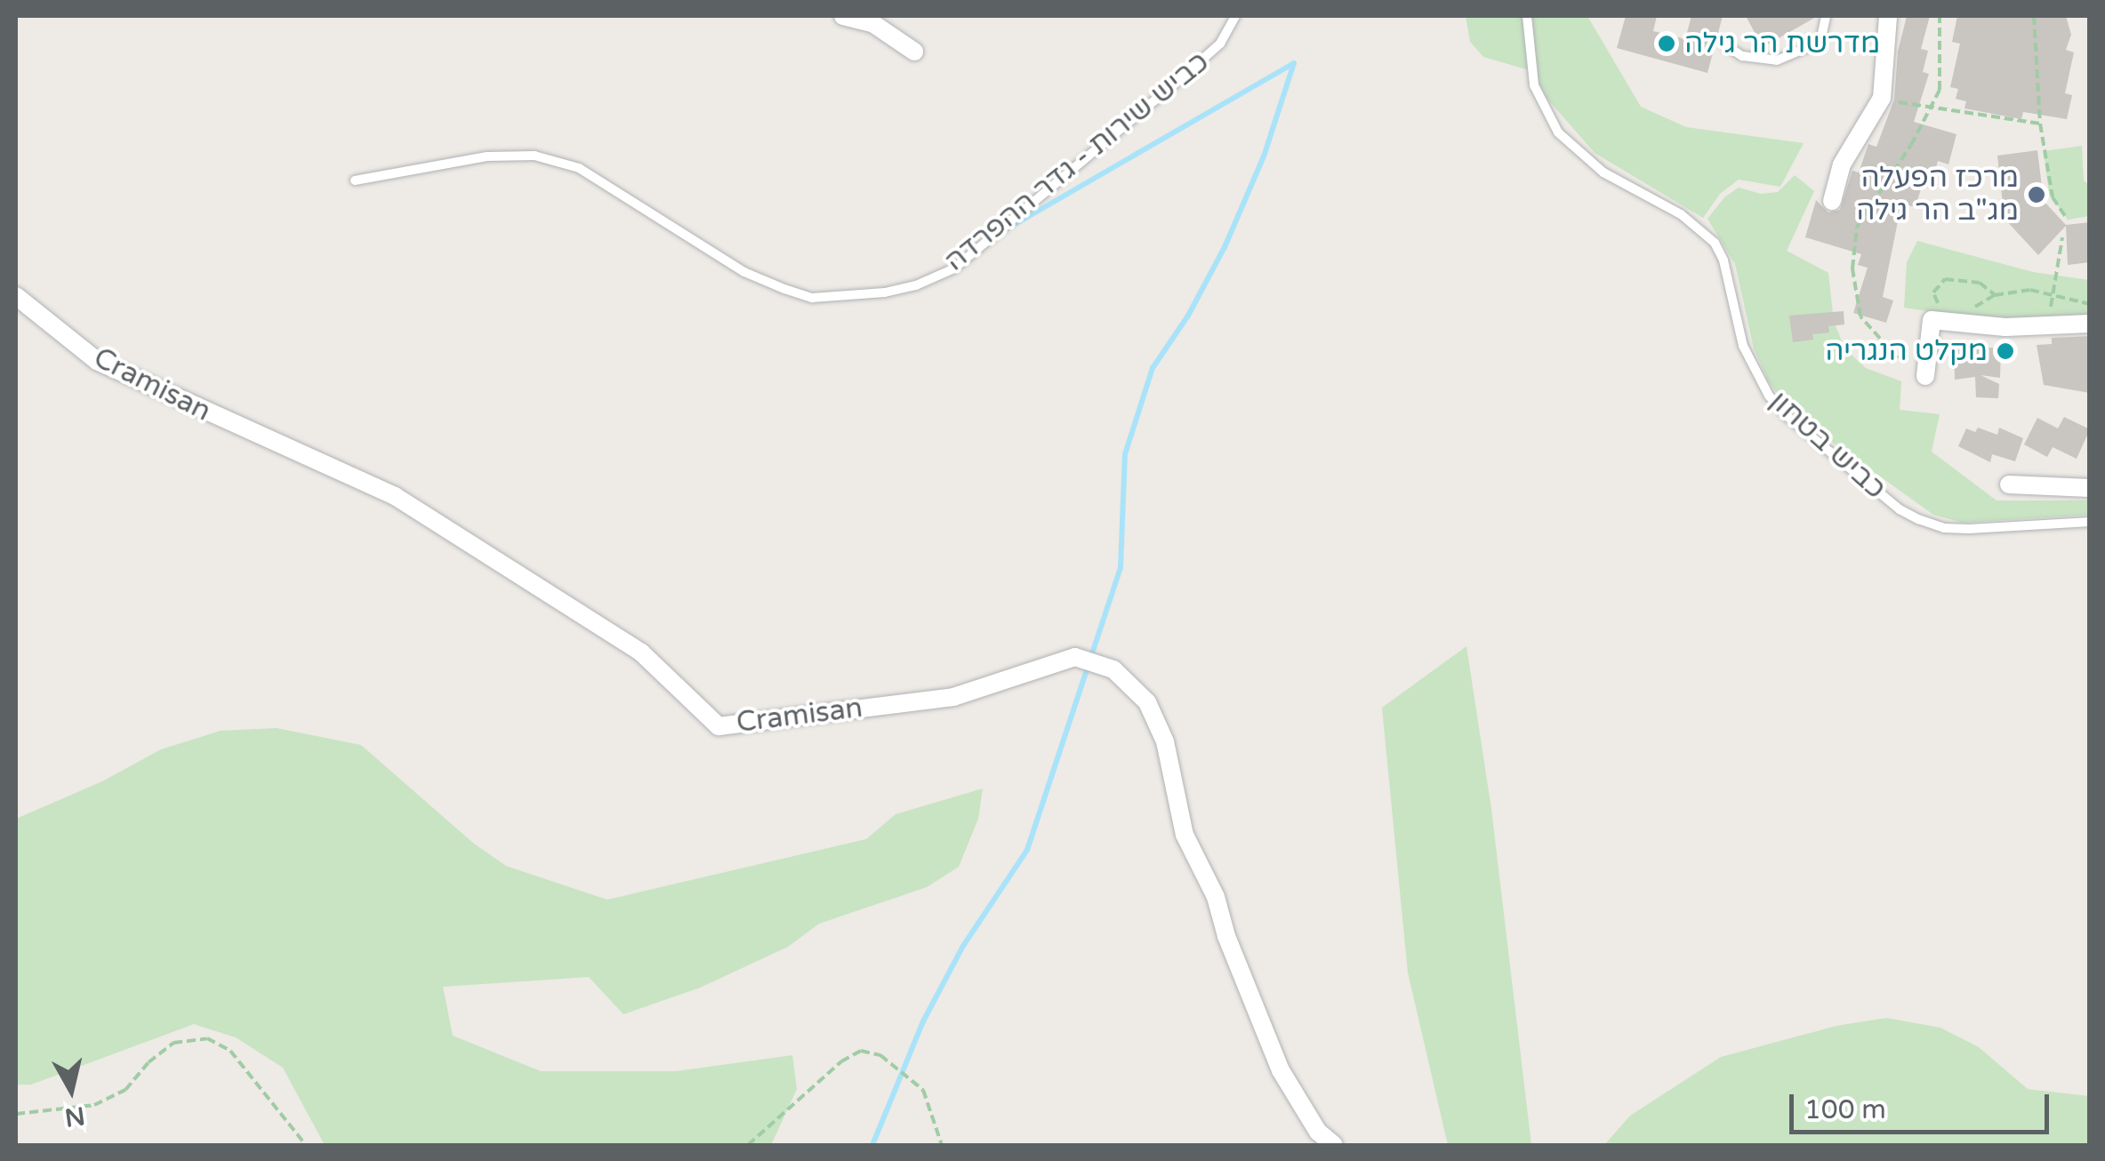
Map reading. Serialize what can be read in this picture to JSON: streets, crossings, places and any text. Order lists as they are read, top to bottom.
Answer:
{
  "streets": {
    "street": ["Cramisan"],
    "lane": ["כביש שירות - גדר ההפרדה", "כביש בטחון"]
  },
  "places": ["מדרשת הר גילה", "מרכז הפעלה מג\"ב הר גילה", "מקלט הנגריה"],
  "scale_bar": "100 m",
  "north": "bottom"
}
